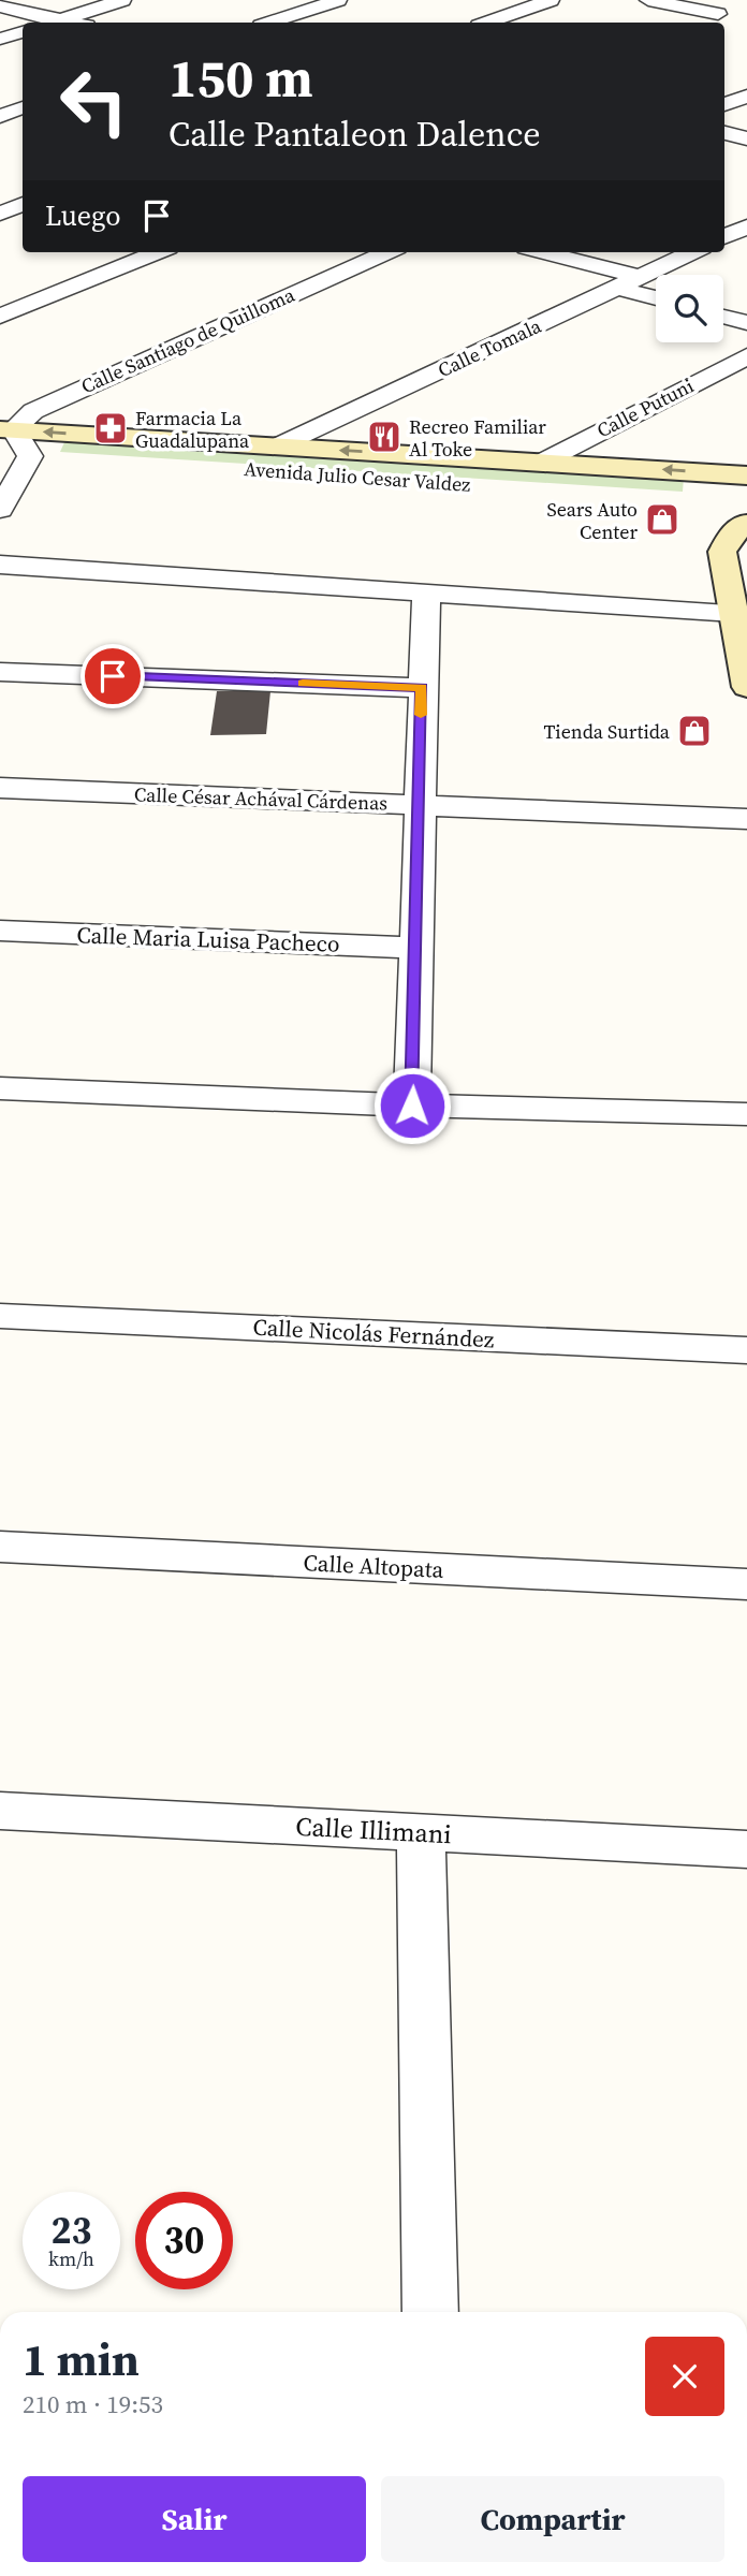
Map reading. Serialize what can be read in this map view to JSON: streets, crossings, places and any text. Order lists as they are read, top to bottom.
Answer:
{
  "streets": {
    "main road": ["Avenida Julio Cesar Valdez"],
    "street": [
      "Calle Santiago de Quilloma",
      "Calle Tomala",
      "Calle Putuni",
      "Calle César Achával Cárdenas",
      "Calle Maria Luisa Pacheco",
      "Calle Nicolás Fernández",
      "Calle Altopata",
      "Calle Illimani"
    ]
  },
  "crossings": [
    ["Calle Santiago de Quilloma", "Avenida Julio Cesar Valdez"],
    ["Calle Tomala", "Avenida Julio Cesar Valdez"],
    ["Calle Putuni", "Avenida Julio Cesar Valdez"]
  ],
  "places": {
    "pharmacy": ["Farmacia La Guadalupana"],
    "restaurant": ["Recreo Familiar Al Toke"],
    "shop": ["Sears Auto Center", "Tienda Surtida"]
  },
  "page": {
    "turn": ["150 m", "Calle Pantaleon Dalence"],
    "then": "Luego",
    "speed": "23 km/h",
    "limit": "30",
    "heading": ["1 min", "210 m · 19:53"],
    "buttons": ["Salir", "Compartir"]
  }
}
